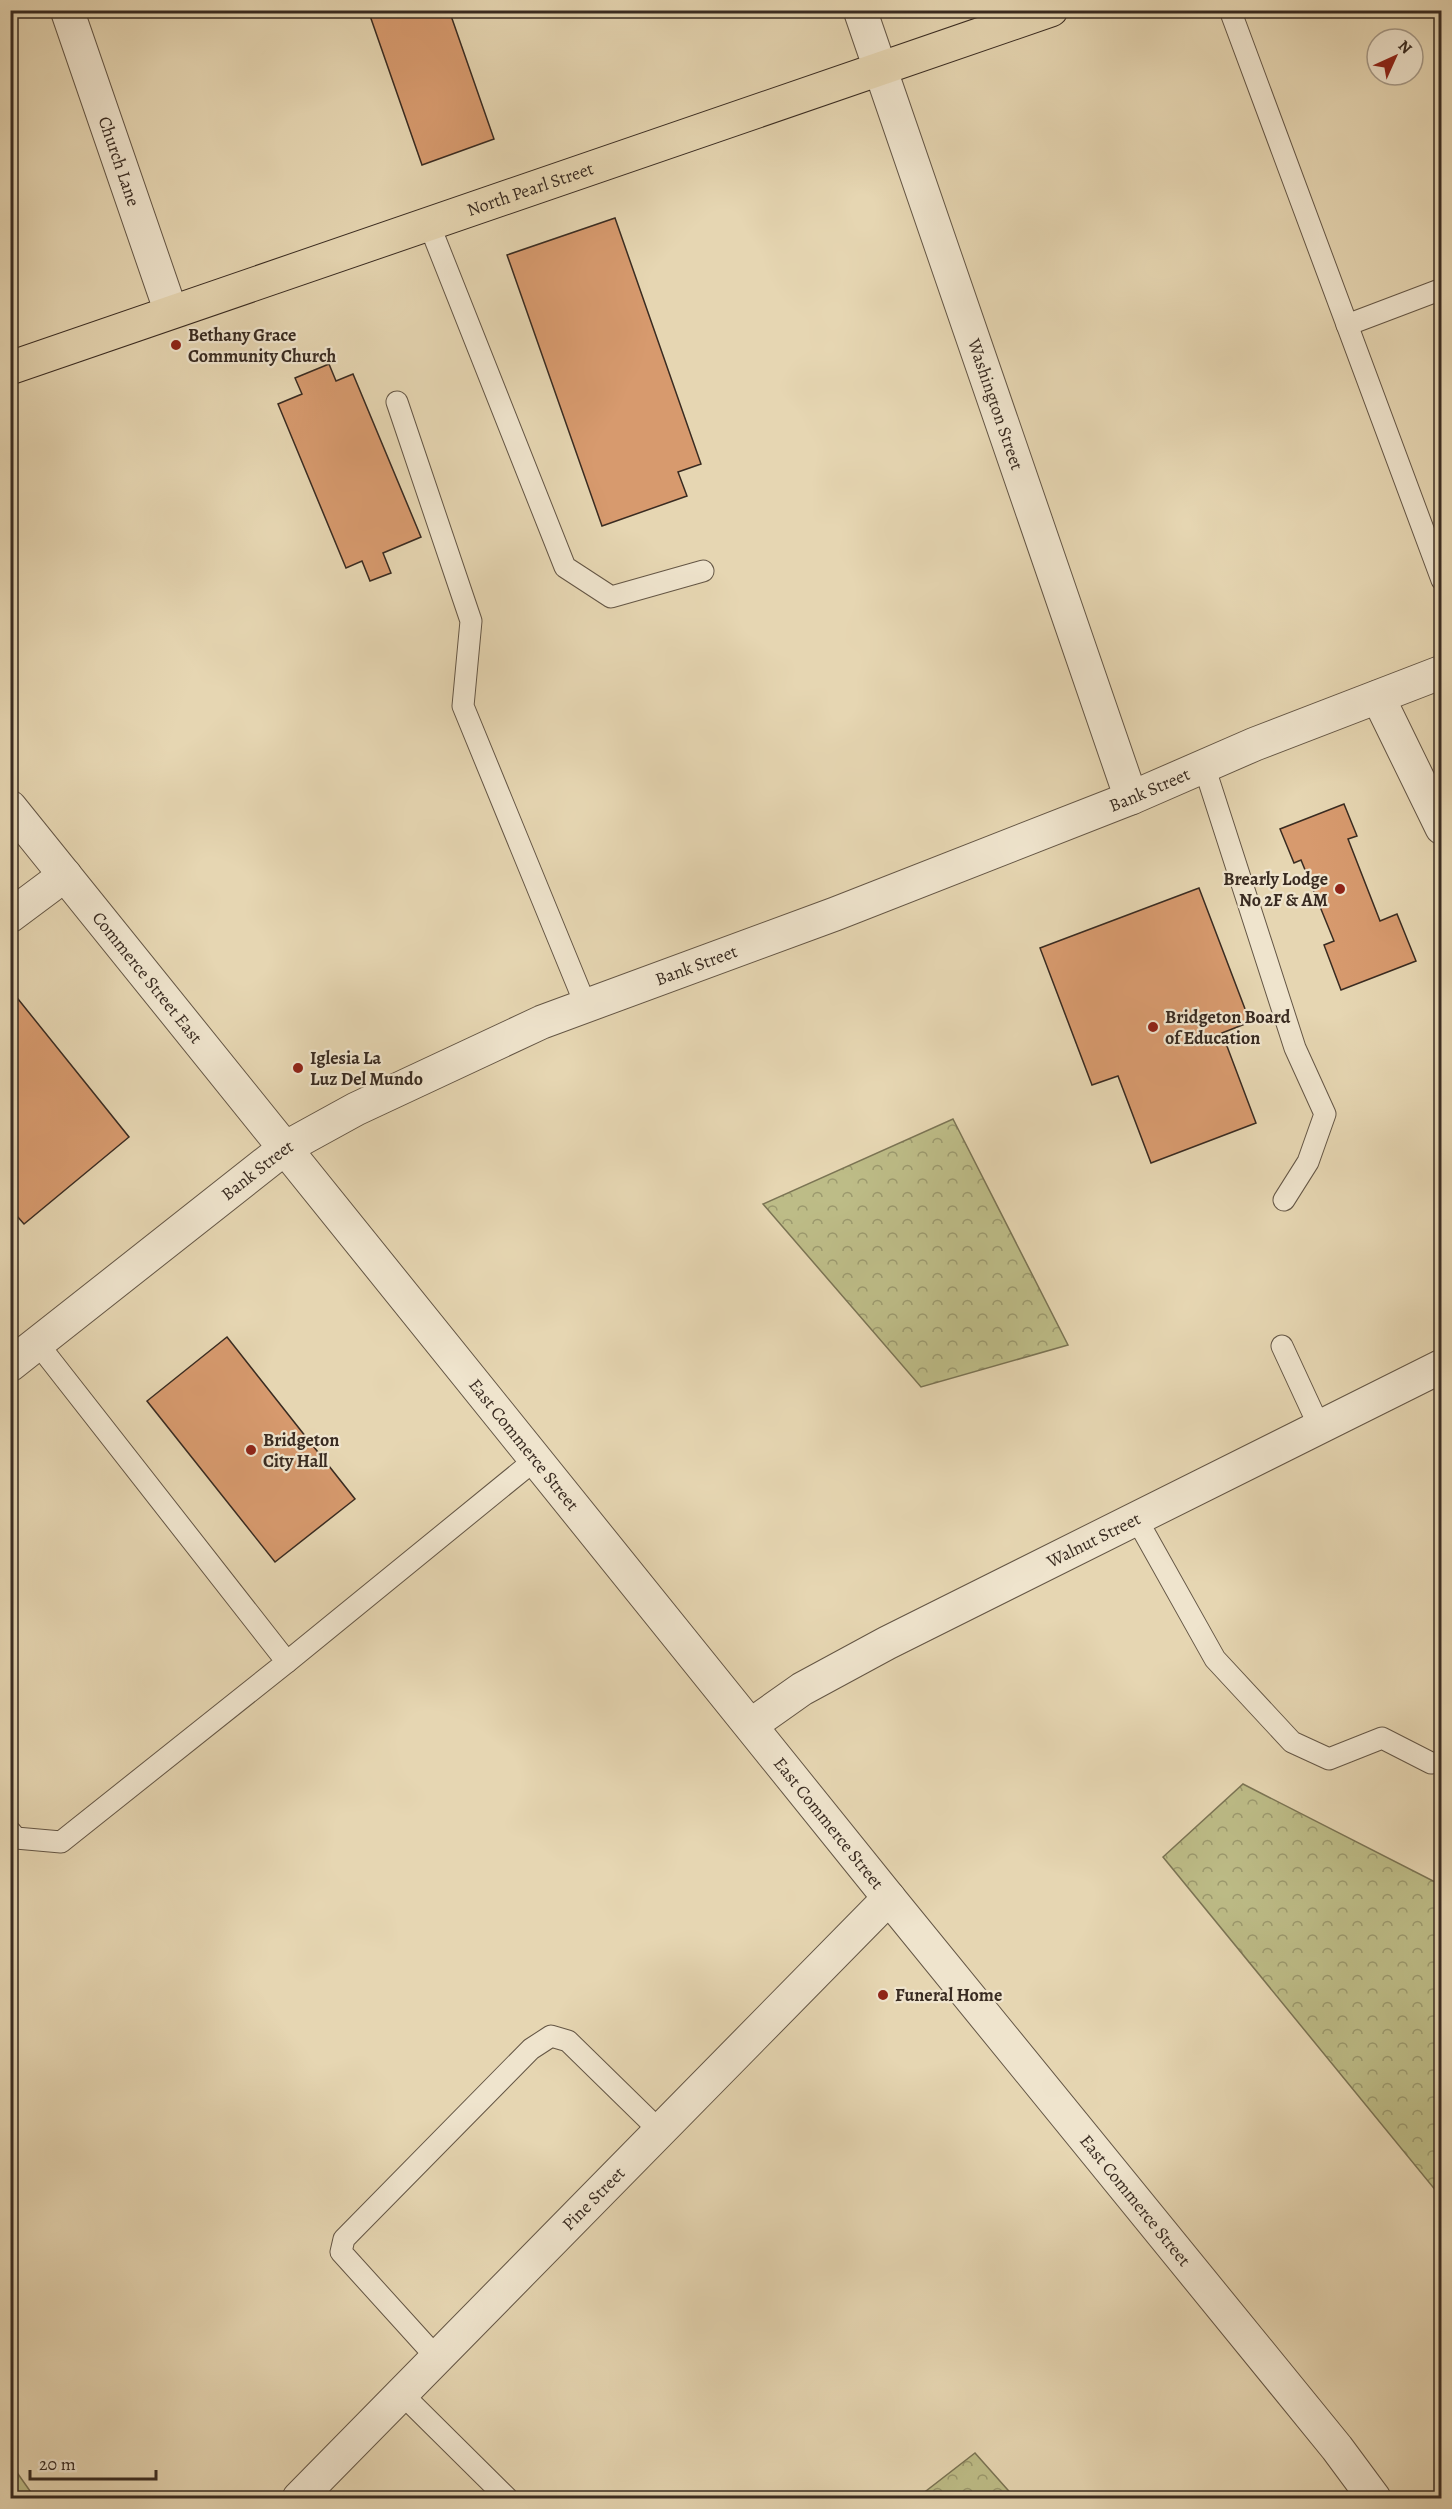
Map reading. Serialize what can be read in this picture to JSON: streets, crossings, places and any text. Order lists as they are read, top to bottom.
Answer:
{
  "streets": {
    "main road": ["North Pearl Street"],
    "street": [
      "Church Lane",
      "Washington Street",
      "Bank Street",
      "Commerce Street East",
      "East Commerce Street",
      "Walnut Street",
      "Pine Street"
    ]
  },
  "crossings": [
    ["Church Lane", "North Pearl Street"],
    ["North Pearl Street", "Washington Street"],
    ["Washington Street", "Bank Street"],
    ["Bank Street", "Commerce Street East"],
    ["Bank Street", "East Commerce Street"],
    ["Commerce Street East", "East Commerce Street"],
    ["East Commerce Street", "Walnut Street"],
    ["East Commerce Street", "Pine Street"]
  ],
  "places": [
    "Bethany Grace Community Church",
    "Brearly Lodge No 2F & AM",
    "Bridgeton Board of Education",
    "Iglesia La Luz Del Mundo",
    "Bridgeton City Hall",
    "Funeral Home"
  ],
  "scale_bar": "20 m",
  "north": "top right"
}
